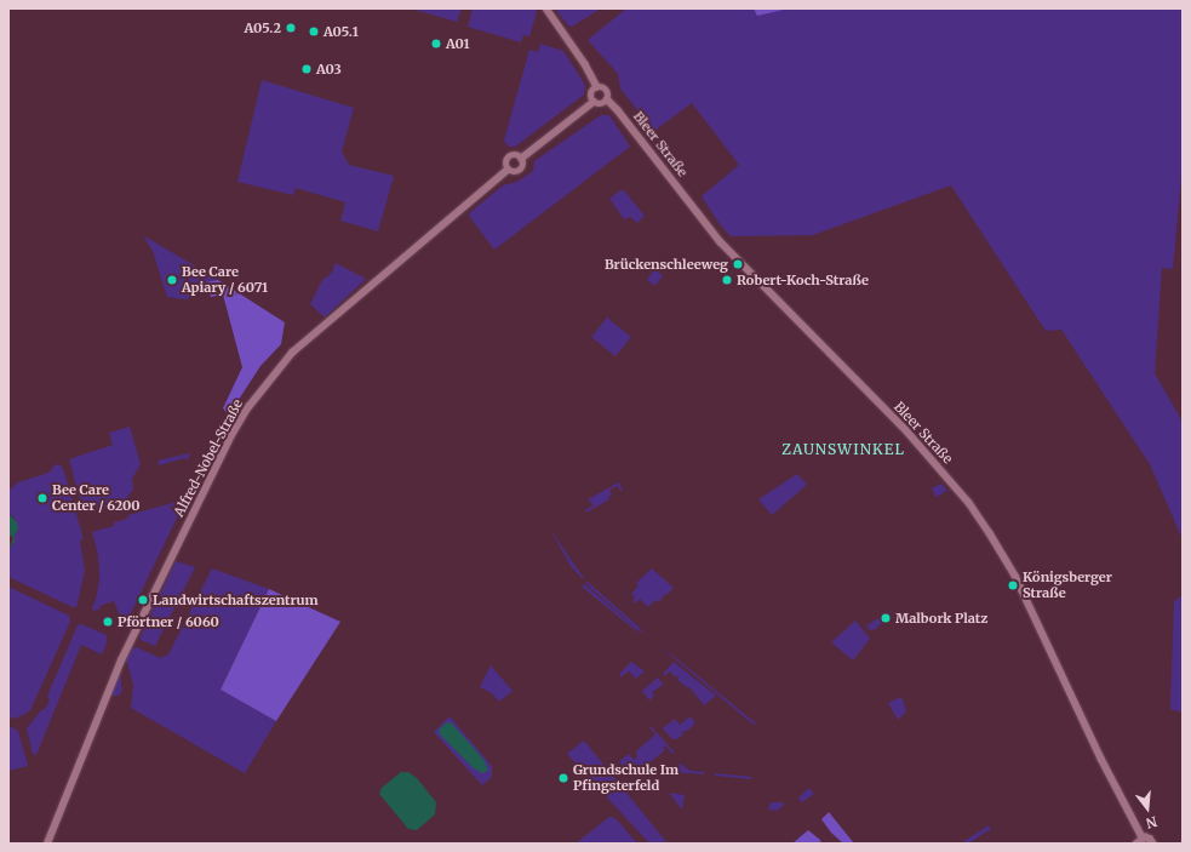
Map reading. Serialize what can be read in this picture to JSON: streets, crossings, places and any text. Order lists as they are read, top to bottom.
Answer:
{
  "streets": {
    "street": ["Bleer Straße", "Alfred-Nobel-Straße"]
  },
  "districts": ["ZAUNSWINKEL"],
  "places": [
    "A05.2",
    "A05.1",
    "A01",
    "A03",
    "Brückenschleeweg",
    "Bee Care Apiary / 6071",
    "Robert-Koch-Straße",
    "Bee Care Center / 6200",
    "Königsberger Straße",
    "Landwirtschaftszentrum",
    "Malbork Platz",
    "Pförtner / 6060",
    "Grundschule Im Pfingsterfeld"
  ],
  "north": "bottom"
}
